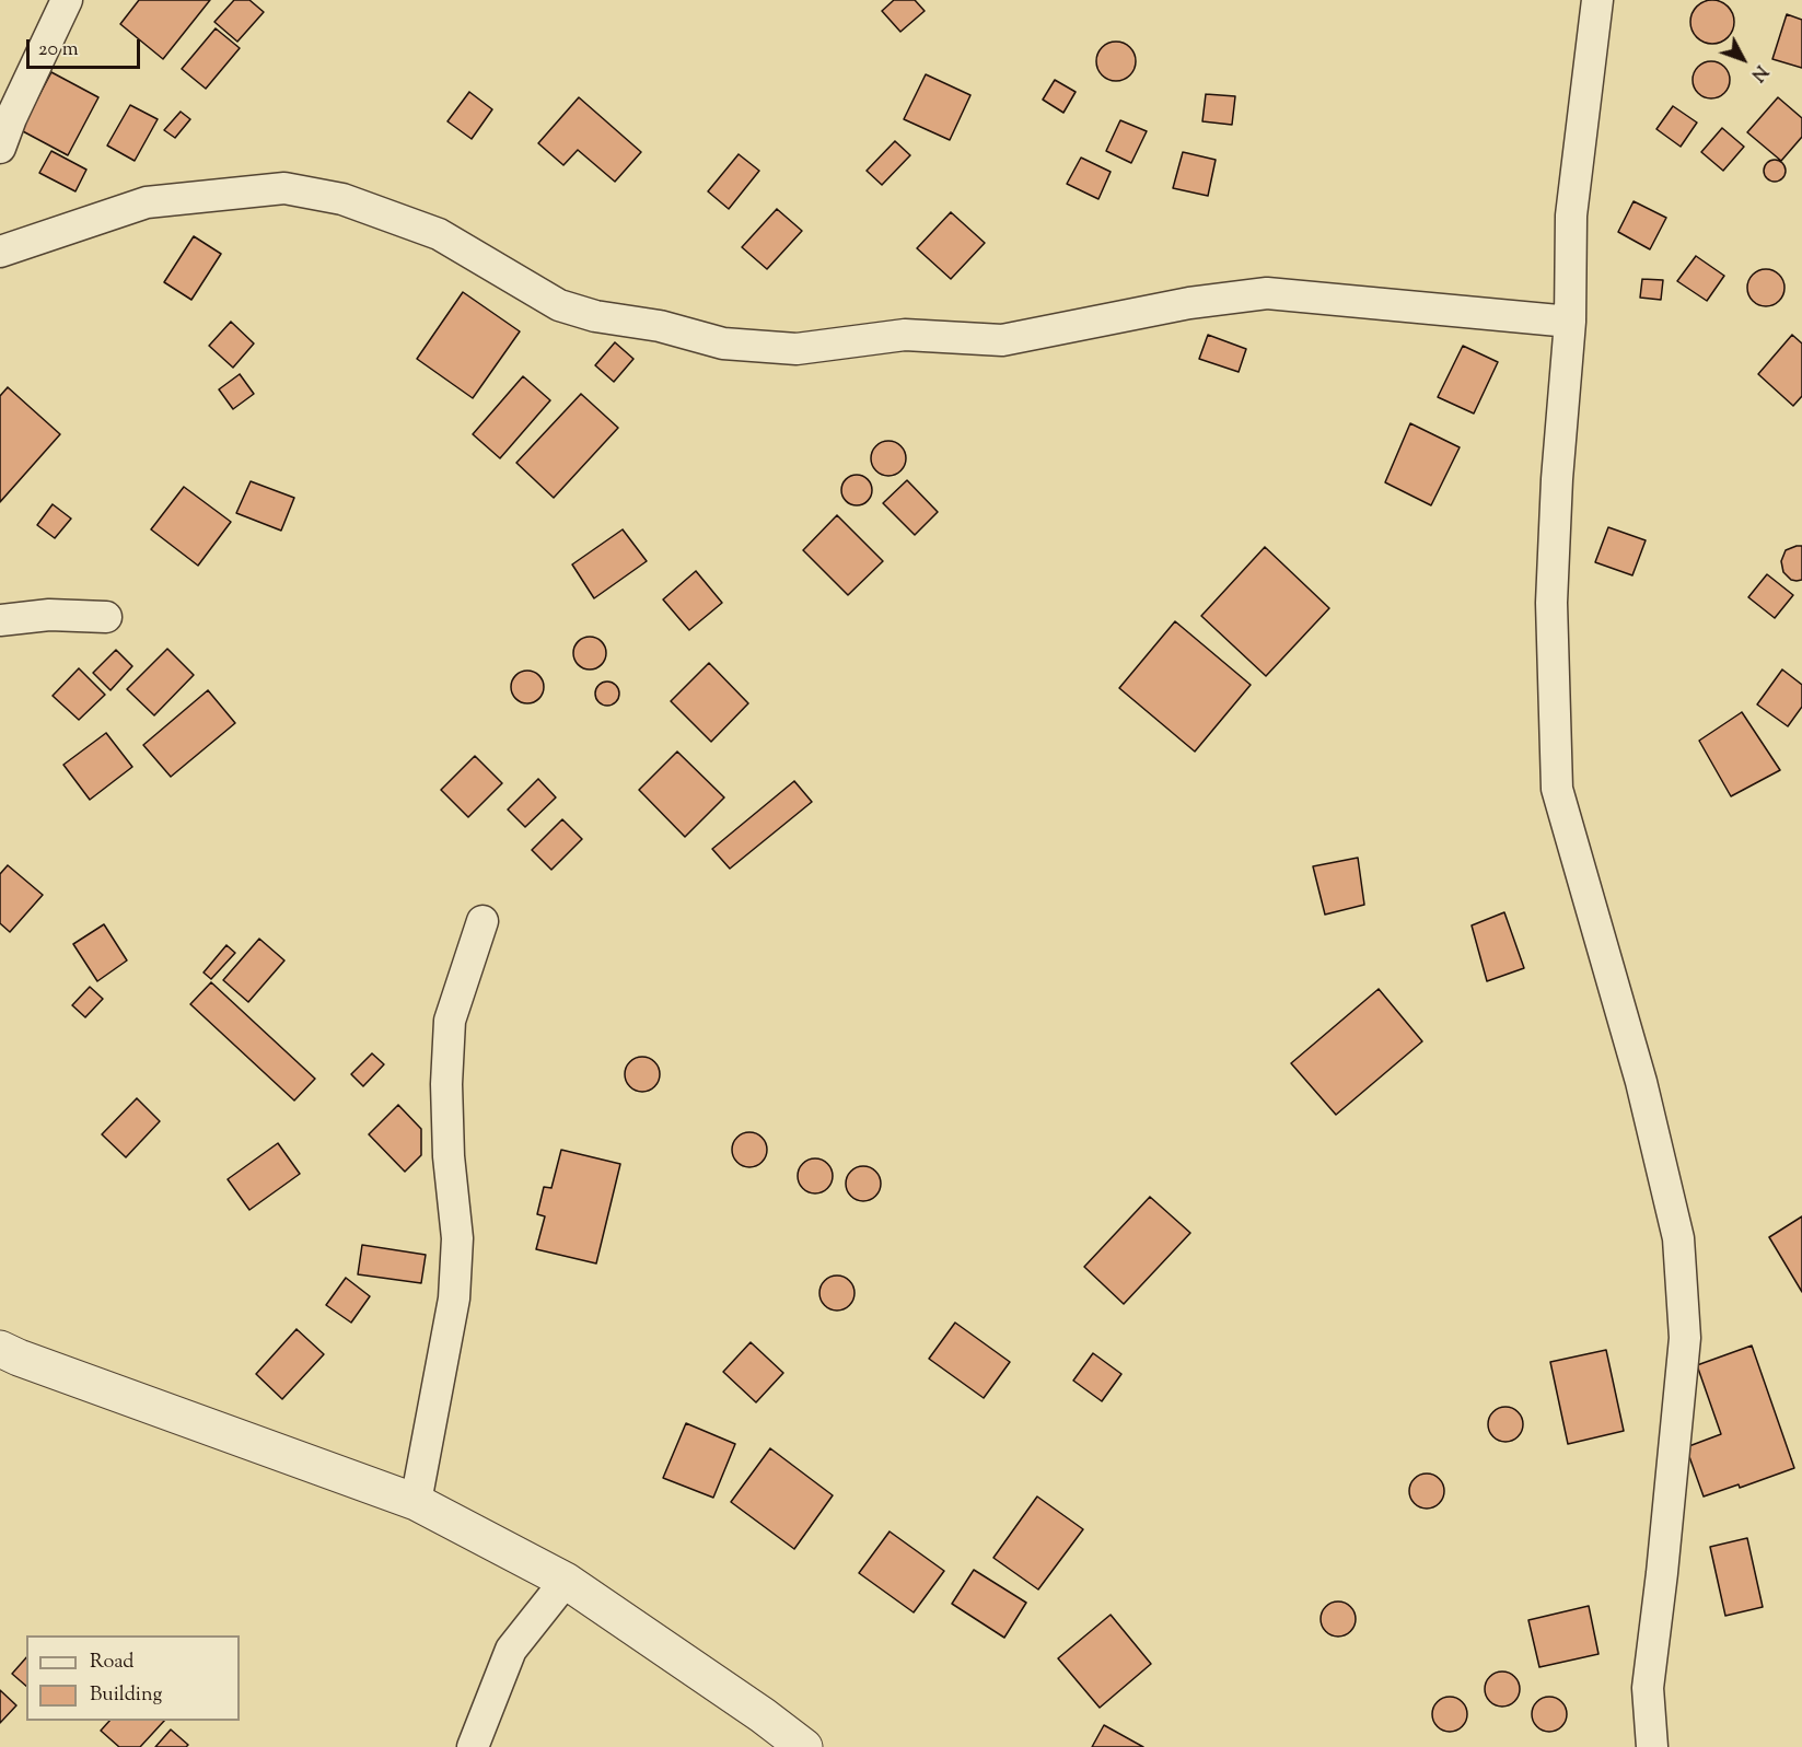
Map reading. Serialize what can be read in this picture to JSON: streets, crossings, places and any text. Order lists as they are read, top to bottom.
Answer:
{
  "legend": ["Road", "Building"],
  "scale_bar": "20 m",
  "north": "bottom right"
}
